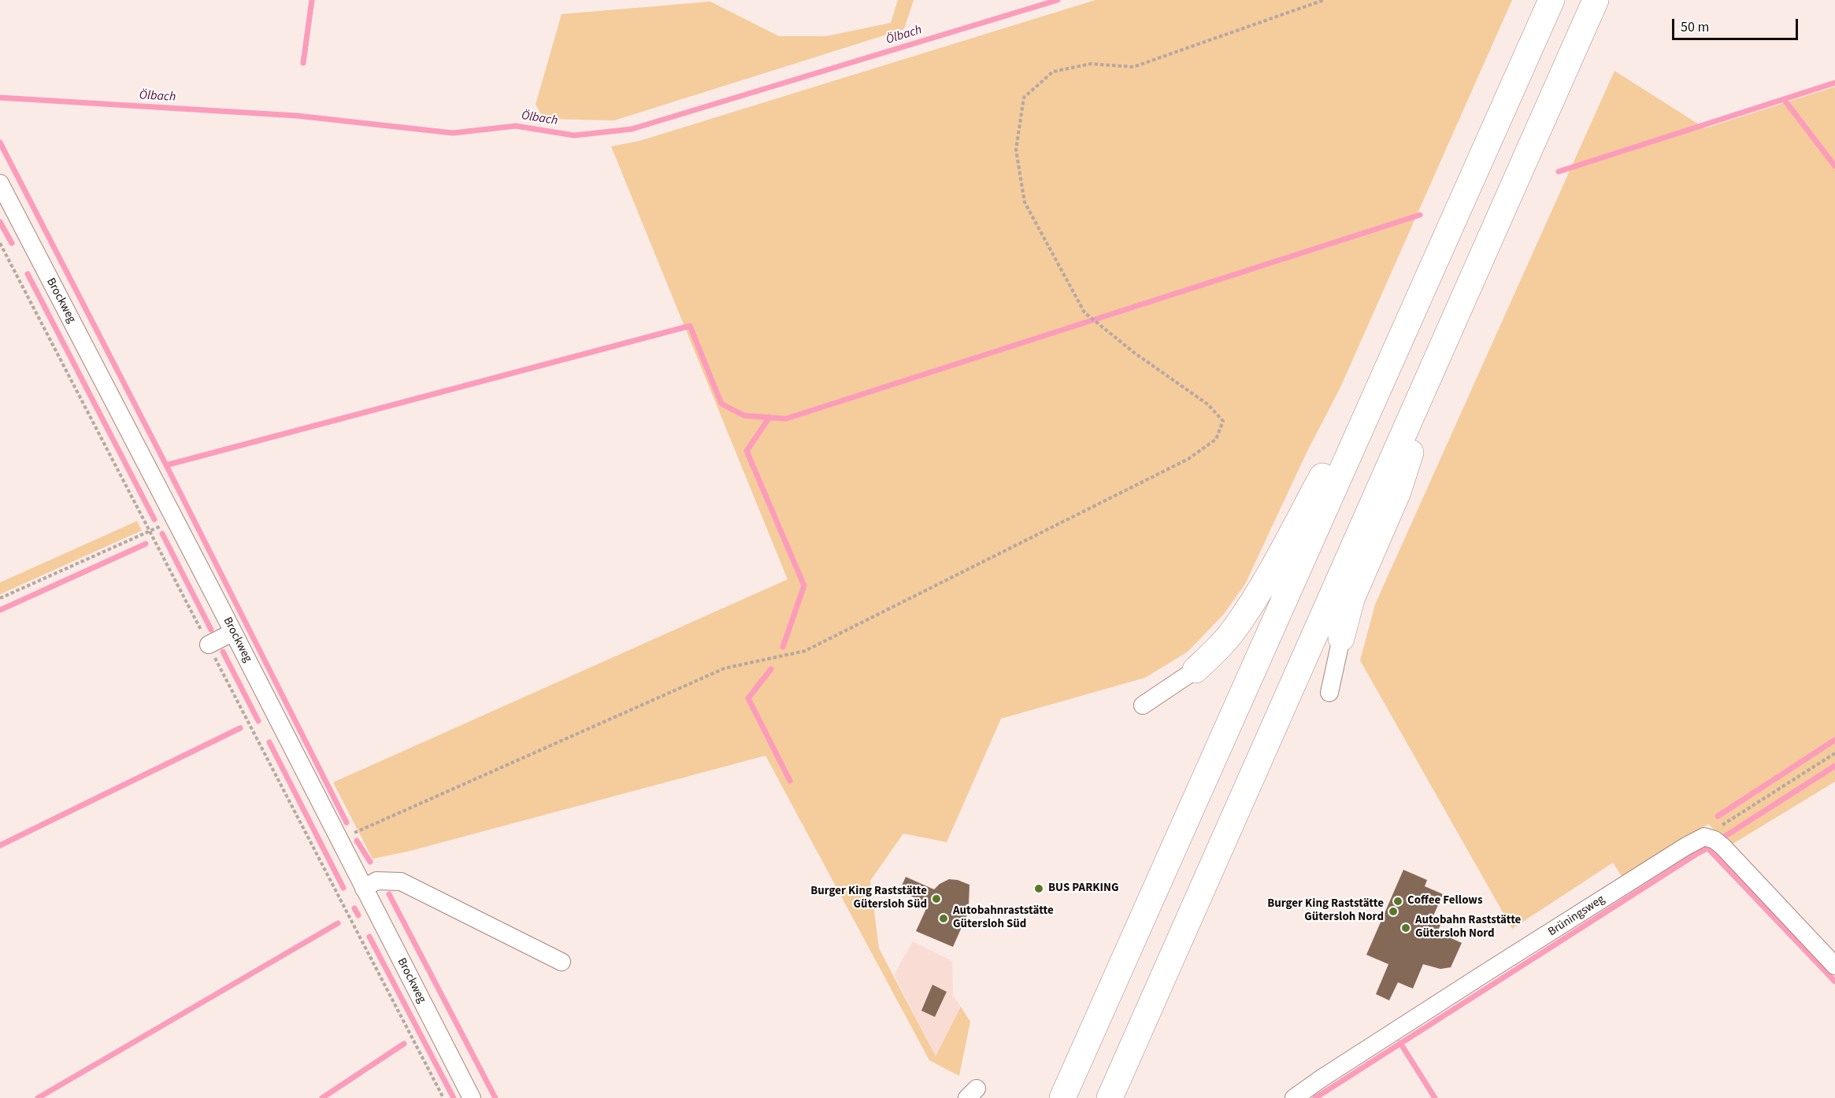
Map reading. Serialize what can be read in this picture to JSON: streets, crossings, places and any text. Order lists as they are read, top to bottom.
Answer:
{
  "streets": {
    "street": ["Brockweg", "Brüningsweg"]
  },
  "water": ["Ölbach"],
  "places": [
    "BUS PARKING",
    "Burger King Raststätte Gütersloh Süd",
    "Coffee Fellows",
    "Burger King Raststätte Gütersloh Nord",
    "Autobahnraststätte Gütersloh Süd",
    "Autobahn Raststätte Gütersloh Nord"
  ],
  "scale_bar": "50 m"
}
